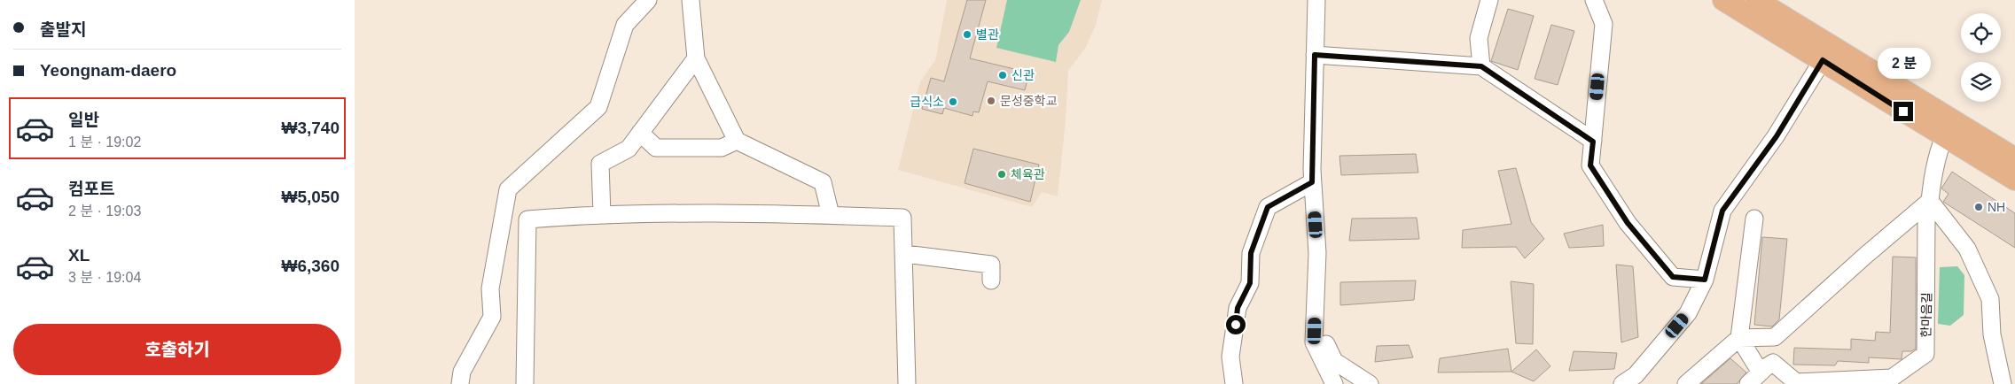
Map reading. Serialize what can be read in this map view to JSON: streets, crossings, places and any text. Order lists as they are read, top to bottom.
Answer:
{
  "streets": {
    "street": ["한마음길"]
  },
  "places": [
    "별관",
    "신관",
    "문성중학교",
    "급식소",
    "체육관",
    "NH"
  ],
  "page": {
    "banner": ["출발지", "Yeongnam-daero"],
    "bubble": "2 분",
    "list": [
      {
        "name": "일반",
        "note": "1 분 · 19:02",
        "value": "₩3,740"
      },
      {
        "name": "컴포트",
        "note": "2 분 · 19:03",
        "value": "₩5,050"
      },
      {
        "name": "XL",
        "note": "3 분 · 19:04",
        "value": "₩6,360"
      }
    ],
    "buttons": "호출하기"
  }
}
